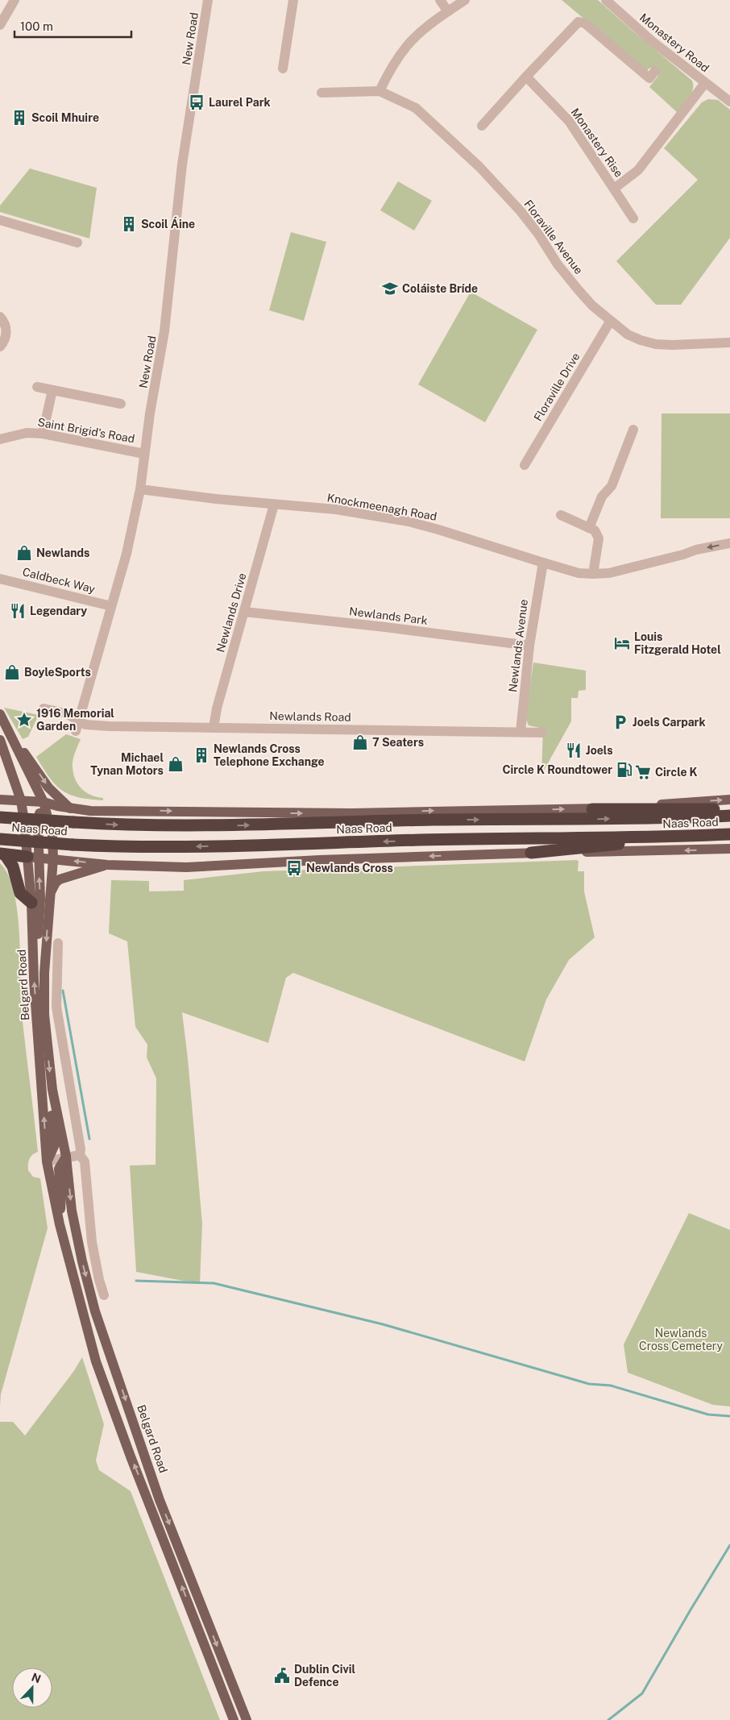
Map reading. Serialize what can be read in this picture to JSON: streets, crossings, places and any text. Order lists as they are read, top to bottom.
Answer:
{
  "streets": {
    "highway": ["Naas Road"],
    "main road": ["Belgard Road"],
    "street": [
      "New Road",
      "Monastery Road",
      "Monastery Rise",
      "Floraville Avenue",
      "Floraville Drive",
      "Saint Brigid's Road",
      "Knockmeenagh Road",
      "Caldbeck Way",
      "Newlands Drive",
      "Newlands Park",
      "Newlands Avenue",
      "Newlands Road"
    ]
  },
  "crossings": [
    ["New Road", "Saint Brigid's Road"],
    ["New Road", "Knockmeenagh Road"],
    ["New Road", "Caldbeck Way"],
    ["New Road", "Newlands Road"],
    ["Monastery Road", "Monastery Rise"],
    ["Floraville Avenue", "Floraville Drive"],
    ["Knockmeenagh Road", "Newlands Drive"],
    ["Knockmeenagh Road", "Newlands Avenue"],
    ["Newlands Drive", "Newlands Park"],
    ["Newlands Drive", "Newlands Road"],
    ["Newlands Park", "Newlands Avenue"],
    ["Newlands Avenue", "Newlands Road"],
    ["Naas Road", "Belgard Road"]
  ],
  "parks": ["Newlands Cross Cemetery"],
  "places": {
    "bus stop": ["Laurel Park", "Newlands Cross"],
    "building": ["Scoil Mhuire", "Scoil Áine", "Newlands Cross Telephone Exchange"],
    "school or university": ["Coláiste Bríde"],
    "shop": [
      "Newlands",
      "BoyleSports",
      "7 Seaters",
      "Michael Tynan Motors"
    ],
    "restaurant": ["Legendary", "Joels"],
    "hotel": ["Louis Fitzgerald Hotel"],
    "place": ["1916 Memorial Garden"],
    "parking": ["Joels Carpark"],
    "fuel station": ["Circle K Roundtower"],
    "supermarket": ["Circle K"],
    "public building": ["Dublin Civil Defence"]
  },
  "scale_bar": "100 m",
  "north": "top"
}
